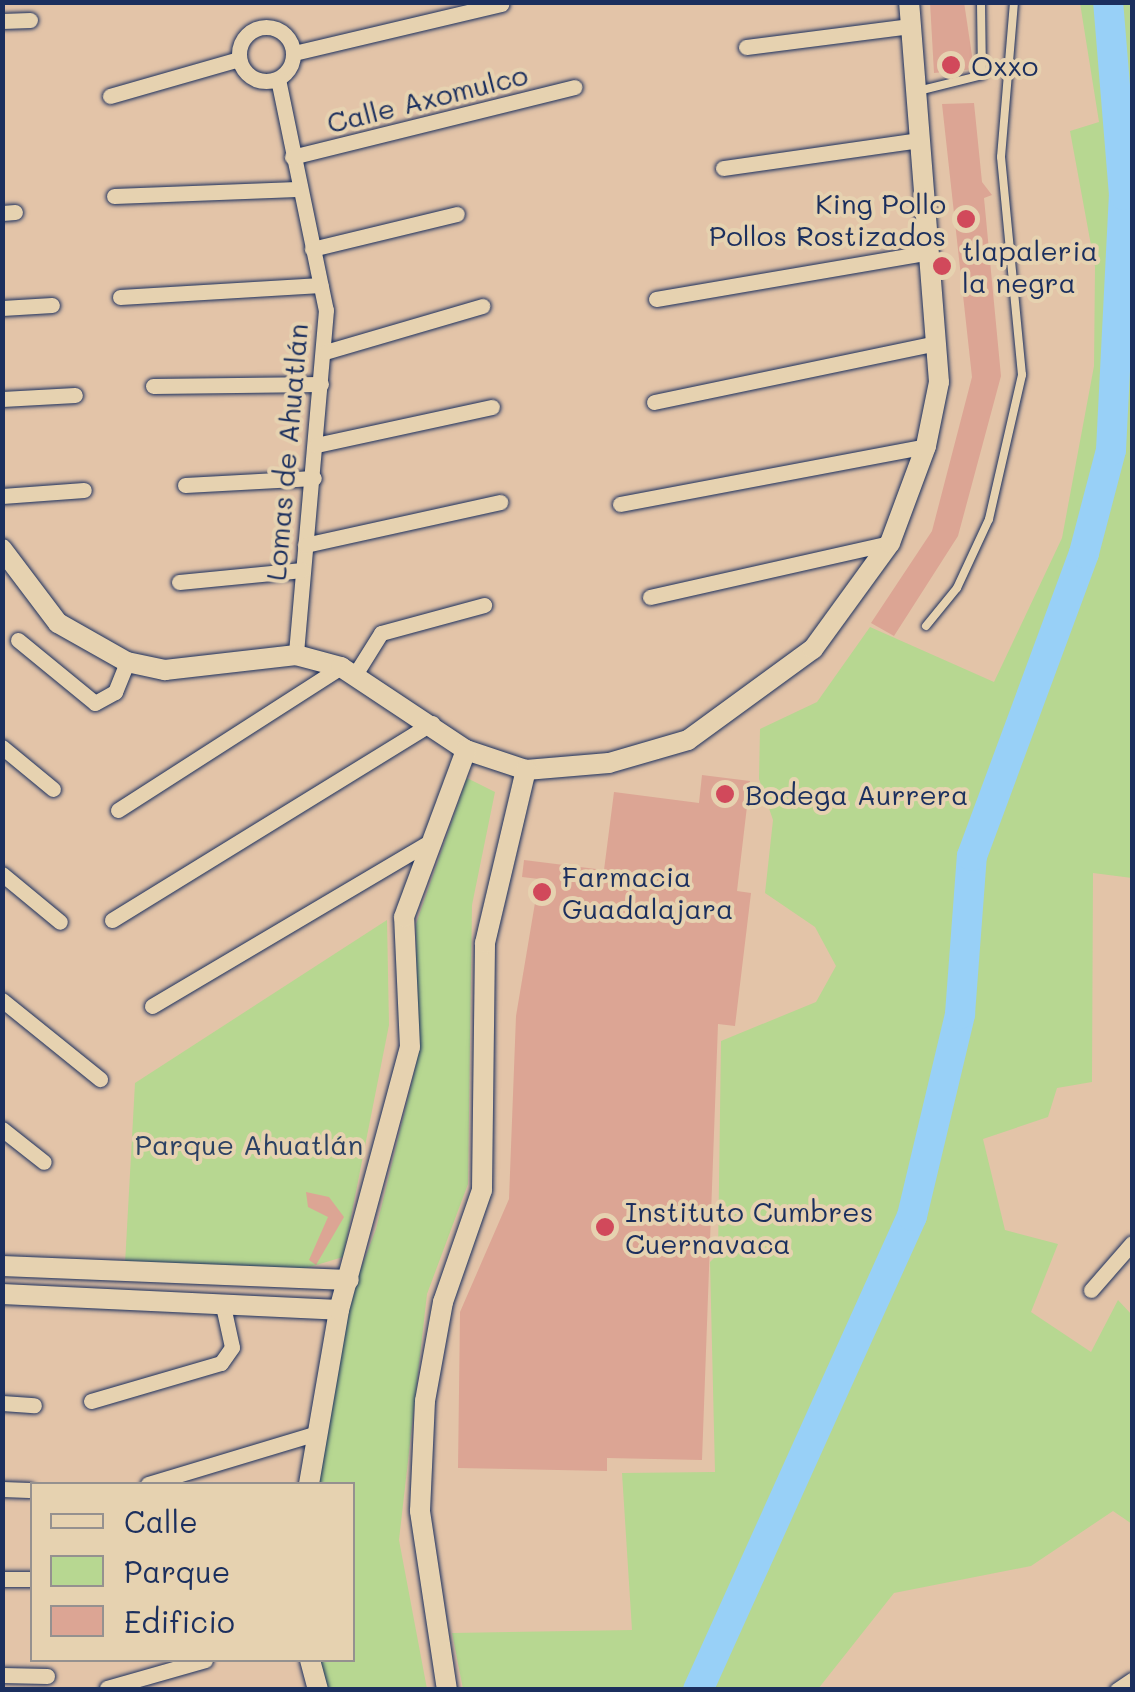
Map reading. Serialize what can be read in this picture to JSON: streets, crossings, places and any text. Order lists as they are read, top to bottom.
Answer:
{
  "streets": {
    "street": ["Calle Axomulco", "Lomas de Ahuatlán"]
  },
  "crossings": [
    ["Calle Axomulco", "Lomas de Ahuatlán"]
  ],
  "parks": ["Parque Ahuatlán"],
  "places": [
    "Oxxo",
    "King Pollo Pollos Rostizados",
    "tlapaleria la negra",
    "Bodega Aurrera",
    "Farmacia Guadalajara",
    "Instituto Cumbres Cuernavaca"
  ],
  "legend": ["Calle", "Parque", "Edificio"]
}
